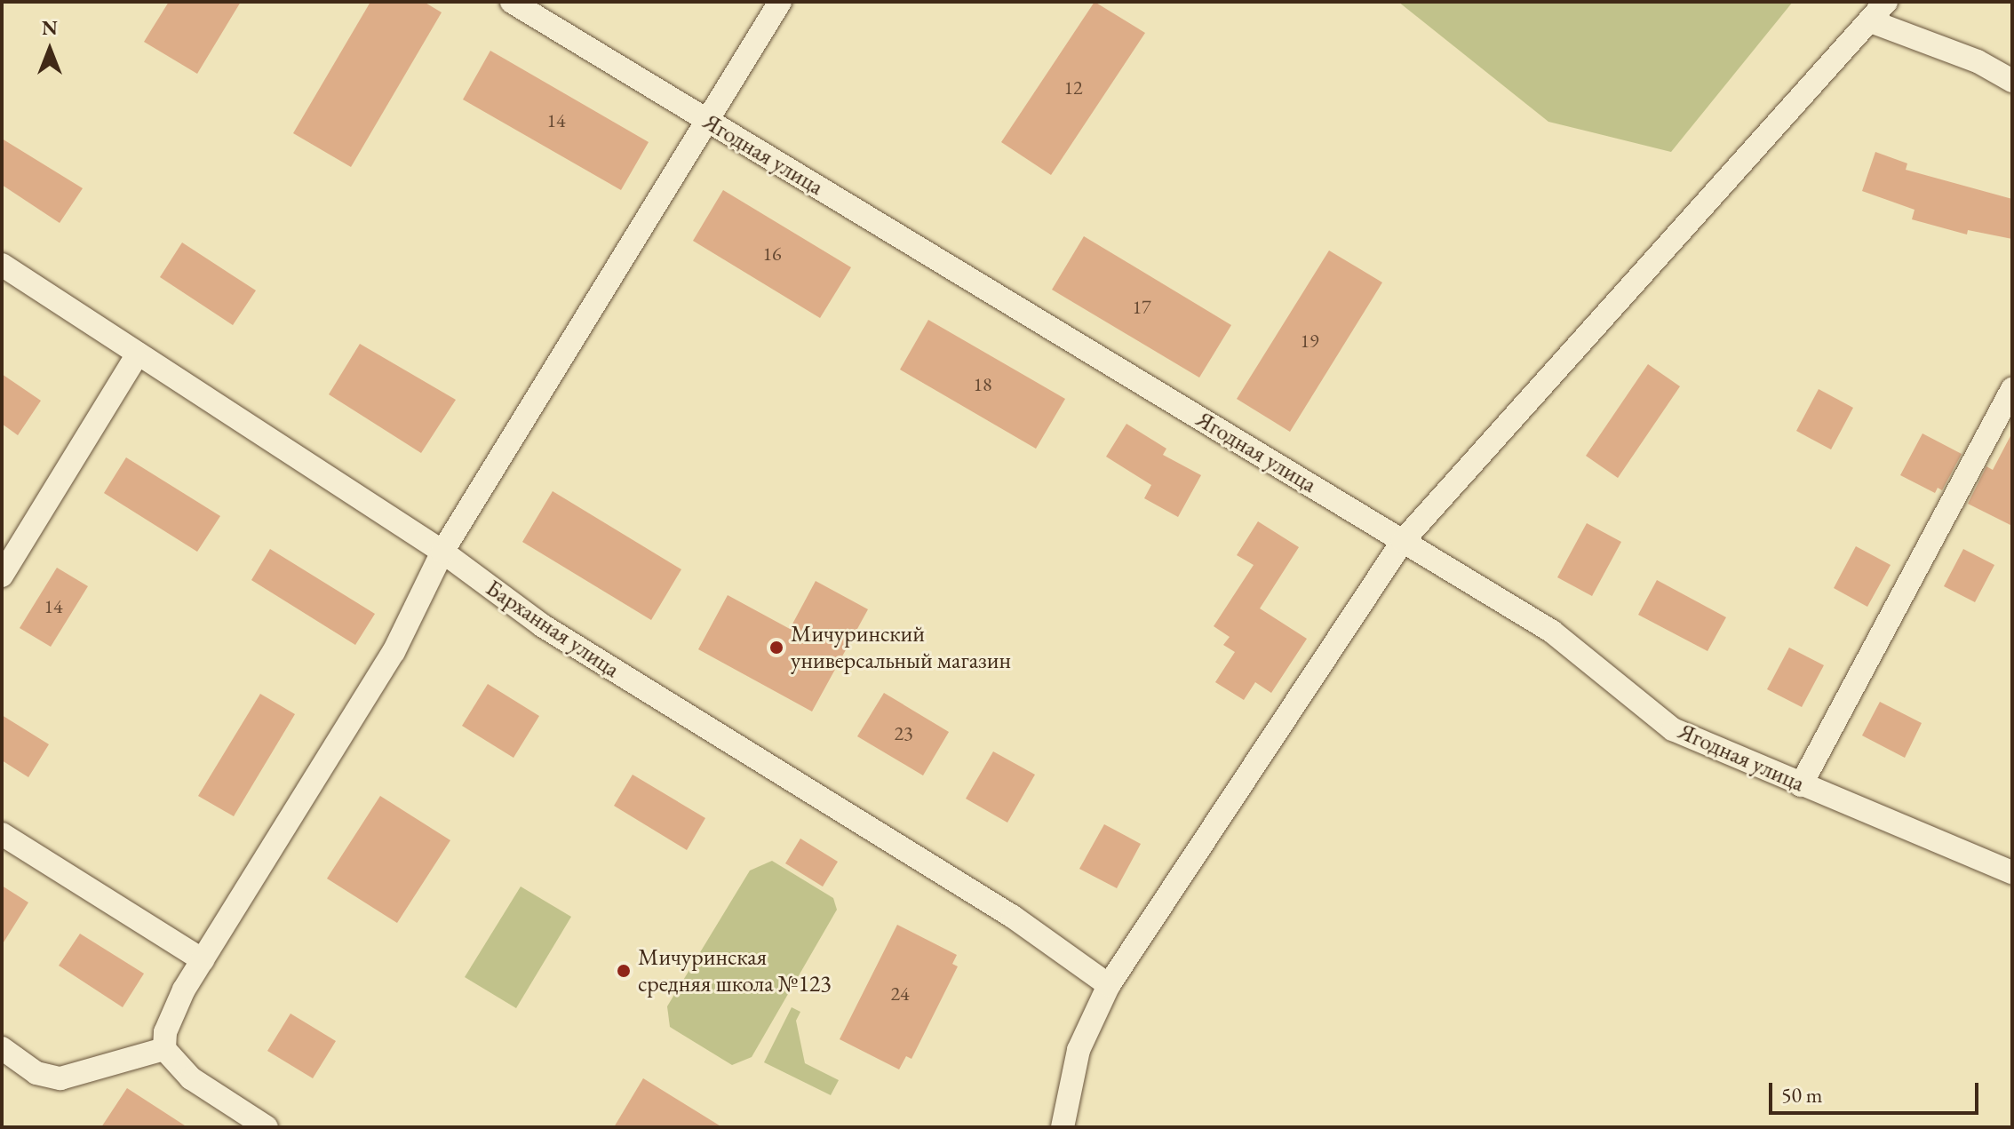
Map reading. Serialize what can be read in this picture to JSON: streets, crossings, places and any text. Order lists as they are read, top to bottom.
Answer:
{
  "streets": {
    "street": ["Ягодная улица", "Барханная улица"]
  },
  "places": ["Мичуринский универсальный магазин", "Мичуринская средняя школа №123"],
  "house_numbers": [
    "12",
    "14",
    "16",
    "17",
    "19",
    "18",
    "14",
    "23",
    "24"
  ],
  "scale_bar": "50 m",
  "north": "top"
}
